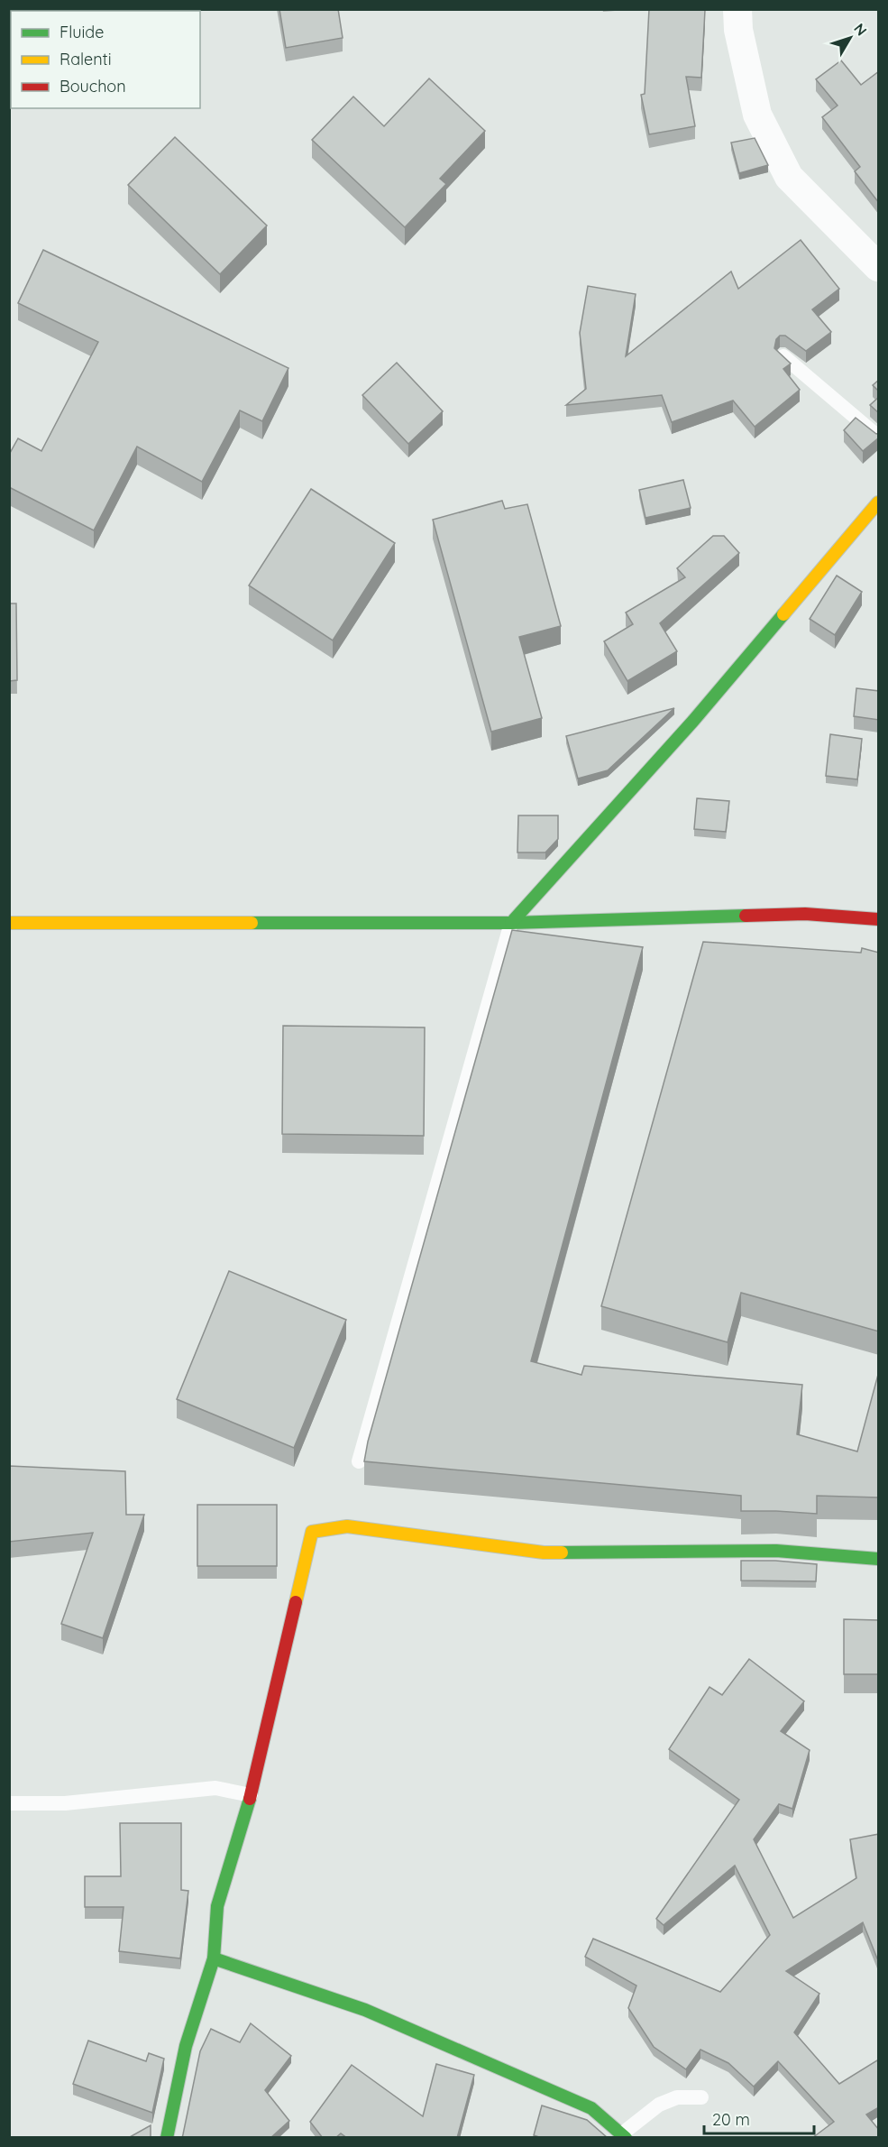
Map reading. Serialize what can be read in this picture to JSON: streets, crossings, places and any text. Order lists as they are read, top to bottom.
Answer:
{
  "legend": ["Fluide", "Ralenti", "Bouchon"],
  "scale_bar": "20 m",
  "north": "top right"
}
